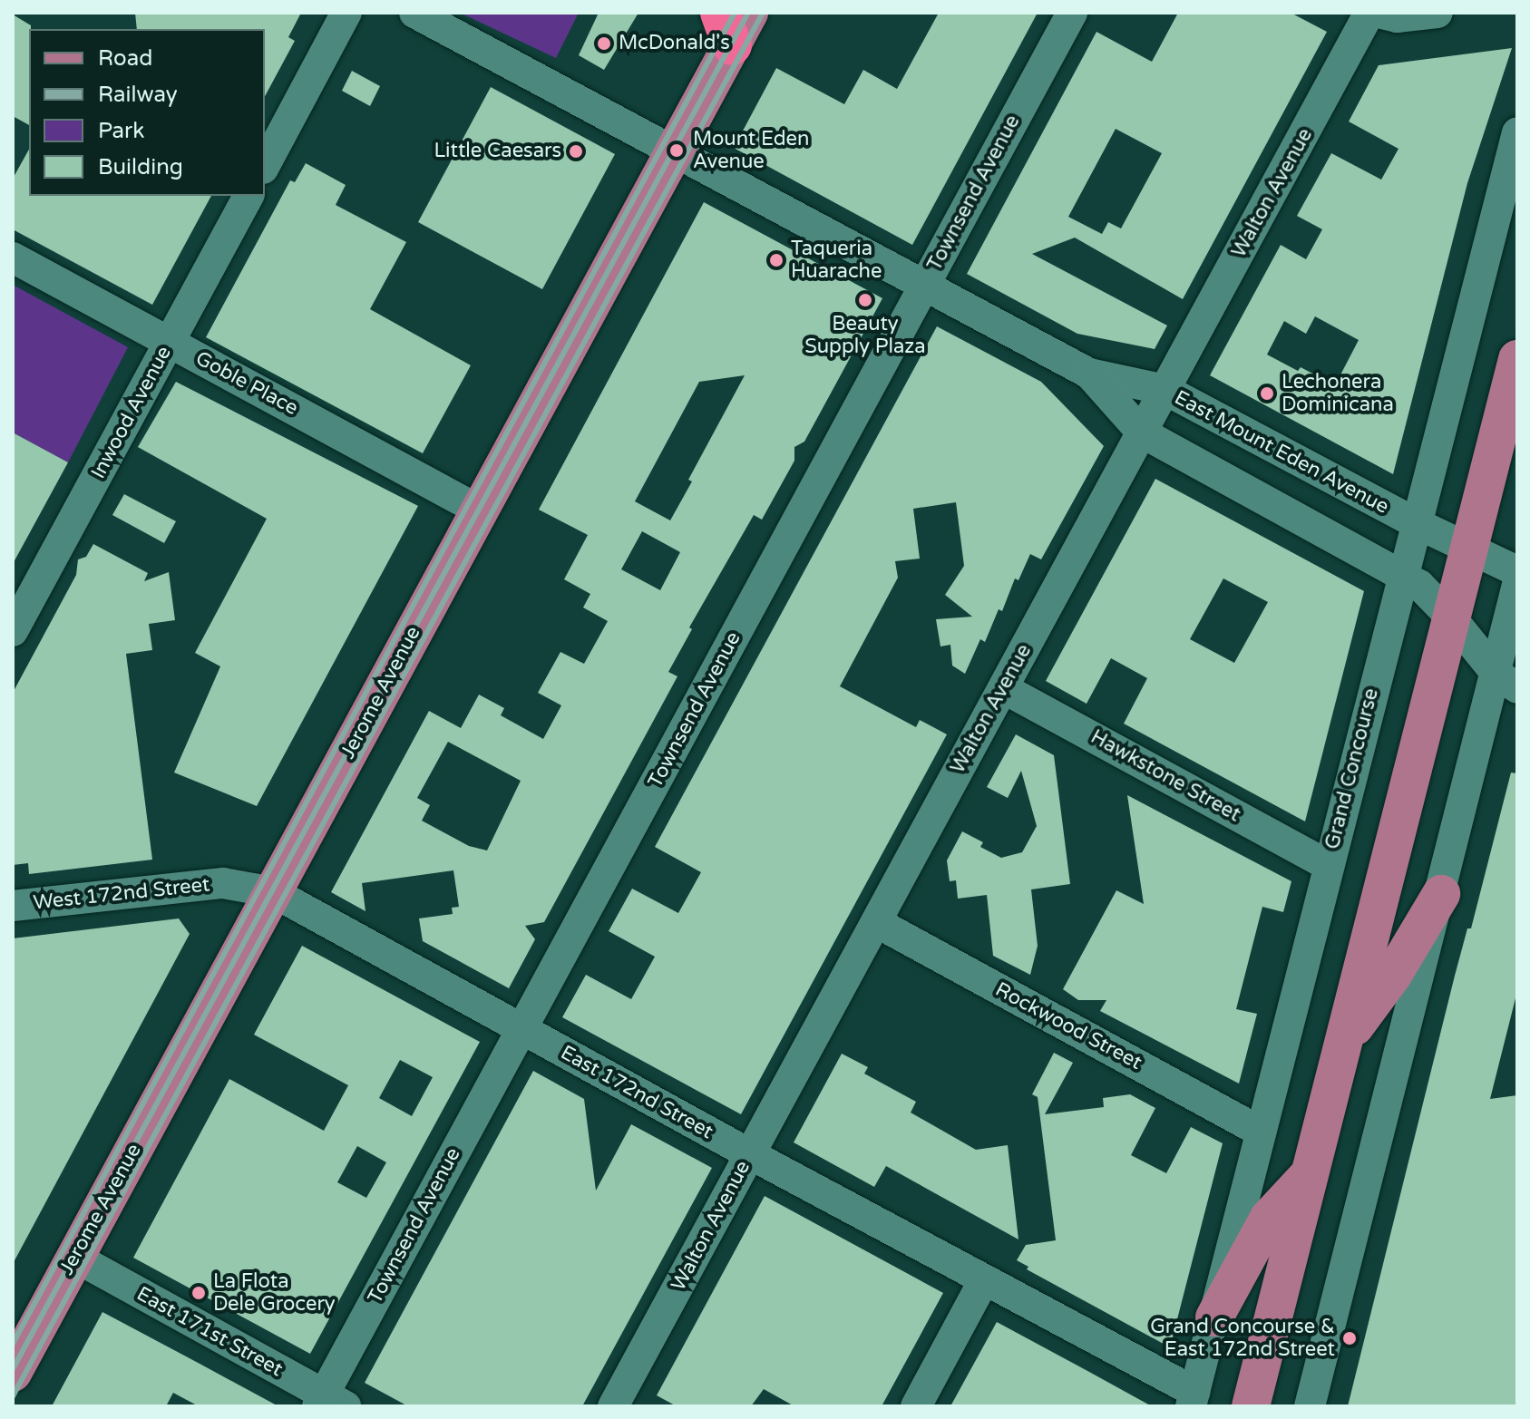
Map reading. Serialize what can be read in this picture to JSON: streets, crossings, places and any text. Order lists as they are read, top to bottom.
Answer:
{
  "streets": {
    "main road": ["Jerome Avenue"],
    "street": [
      "Townsend Avenue",
      "Walton Avenue",
      "Goble Place",
      "Inwood Avenue",
      "East Mount Eden Avenue",
      "Grand Concourse",
      "Hawkstone Street",
      "West 172nd Street",
      "Rockwood Street",
      "East 172nd Street",
      "East 171st Street"
    ]
  },
  "crossings": [
    ["Townsend Avenue", "East Mount Eden Avenue"],
    ["Townsend Avenue", "East 172nd Street"],
    ["Townsend Avenue", "East 171st Street"],
    ["Walton Avenue", "East Mount Eden Avenue"],
    ["Walton Avenue", "Hawkstone Street"],
    ["Walton Avenue", "Rockwood Street"],
    ["Walton Avenue", "East 172nd Street"],
    ["Goble Place", "Inwood Avenue"],
    ["Goble Place", "Jerome Avenue"],
    ["East Mount Eden Avenue", "Jerome Avenue"],
    ["East Mount Eden Avenue", "Grand Concourse"],
    ["Jerome Avenue", "West 172nd Street"],
    ["Jerome Avenue", "East 172nd Street"],
    ["Jerome Avenue", "East 171st Street"],
    ["Grand Concourse", "Hawkstone Street"],
    ["Grand Concourse", "Rockwood Street"],
    ["Grand Concourse", "East 172nd Street"],
    ["West 172nd Street", "East 172nd Street"]
  ],
  "places": [
    "McDonald's",
    "Mount Eden Avenue",
    "Little Caesars",
    "Taqueria Huarache",
    "Beauty Supply Plaza",
    "Lechonera Dominicana",
    "La Flota Dele Grocery",
    "Grand Concourse & East 172nd Street"
  ],
  "legend": [
    "Road",
    "Railway",
    "Park",
    "Building"
  ]
}
